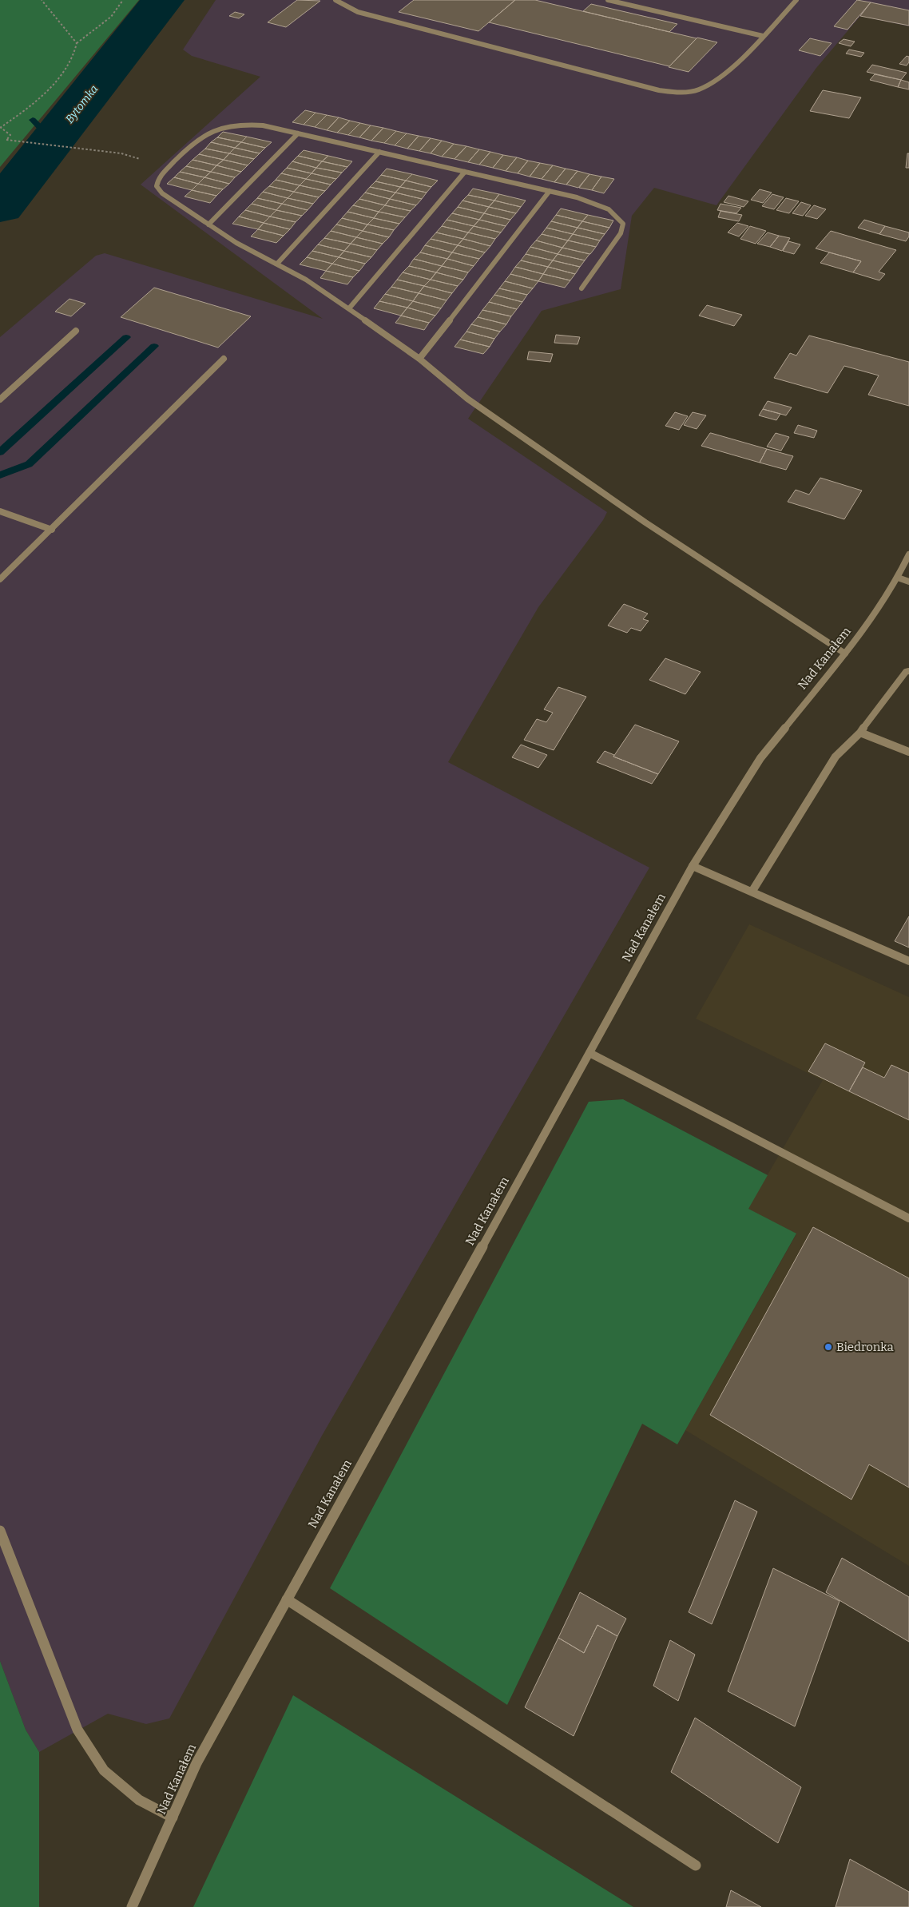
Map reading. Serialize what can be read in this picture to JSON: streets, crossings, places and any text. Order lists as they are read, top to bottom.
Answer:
{
  "streets": {
    "street": ["Nad Kanałem"]
  },
  "water": ["Bytomka"],
  "places": ["Biedronka"]
}
